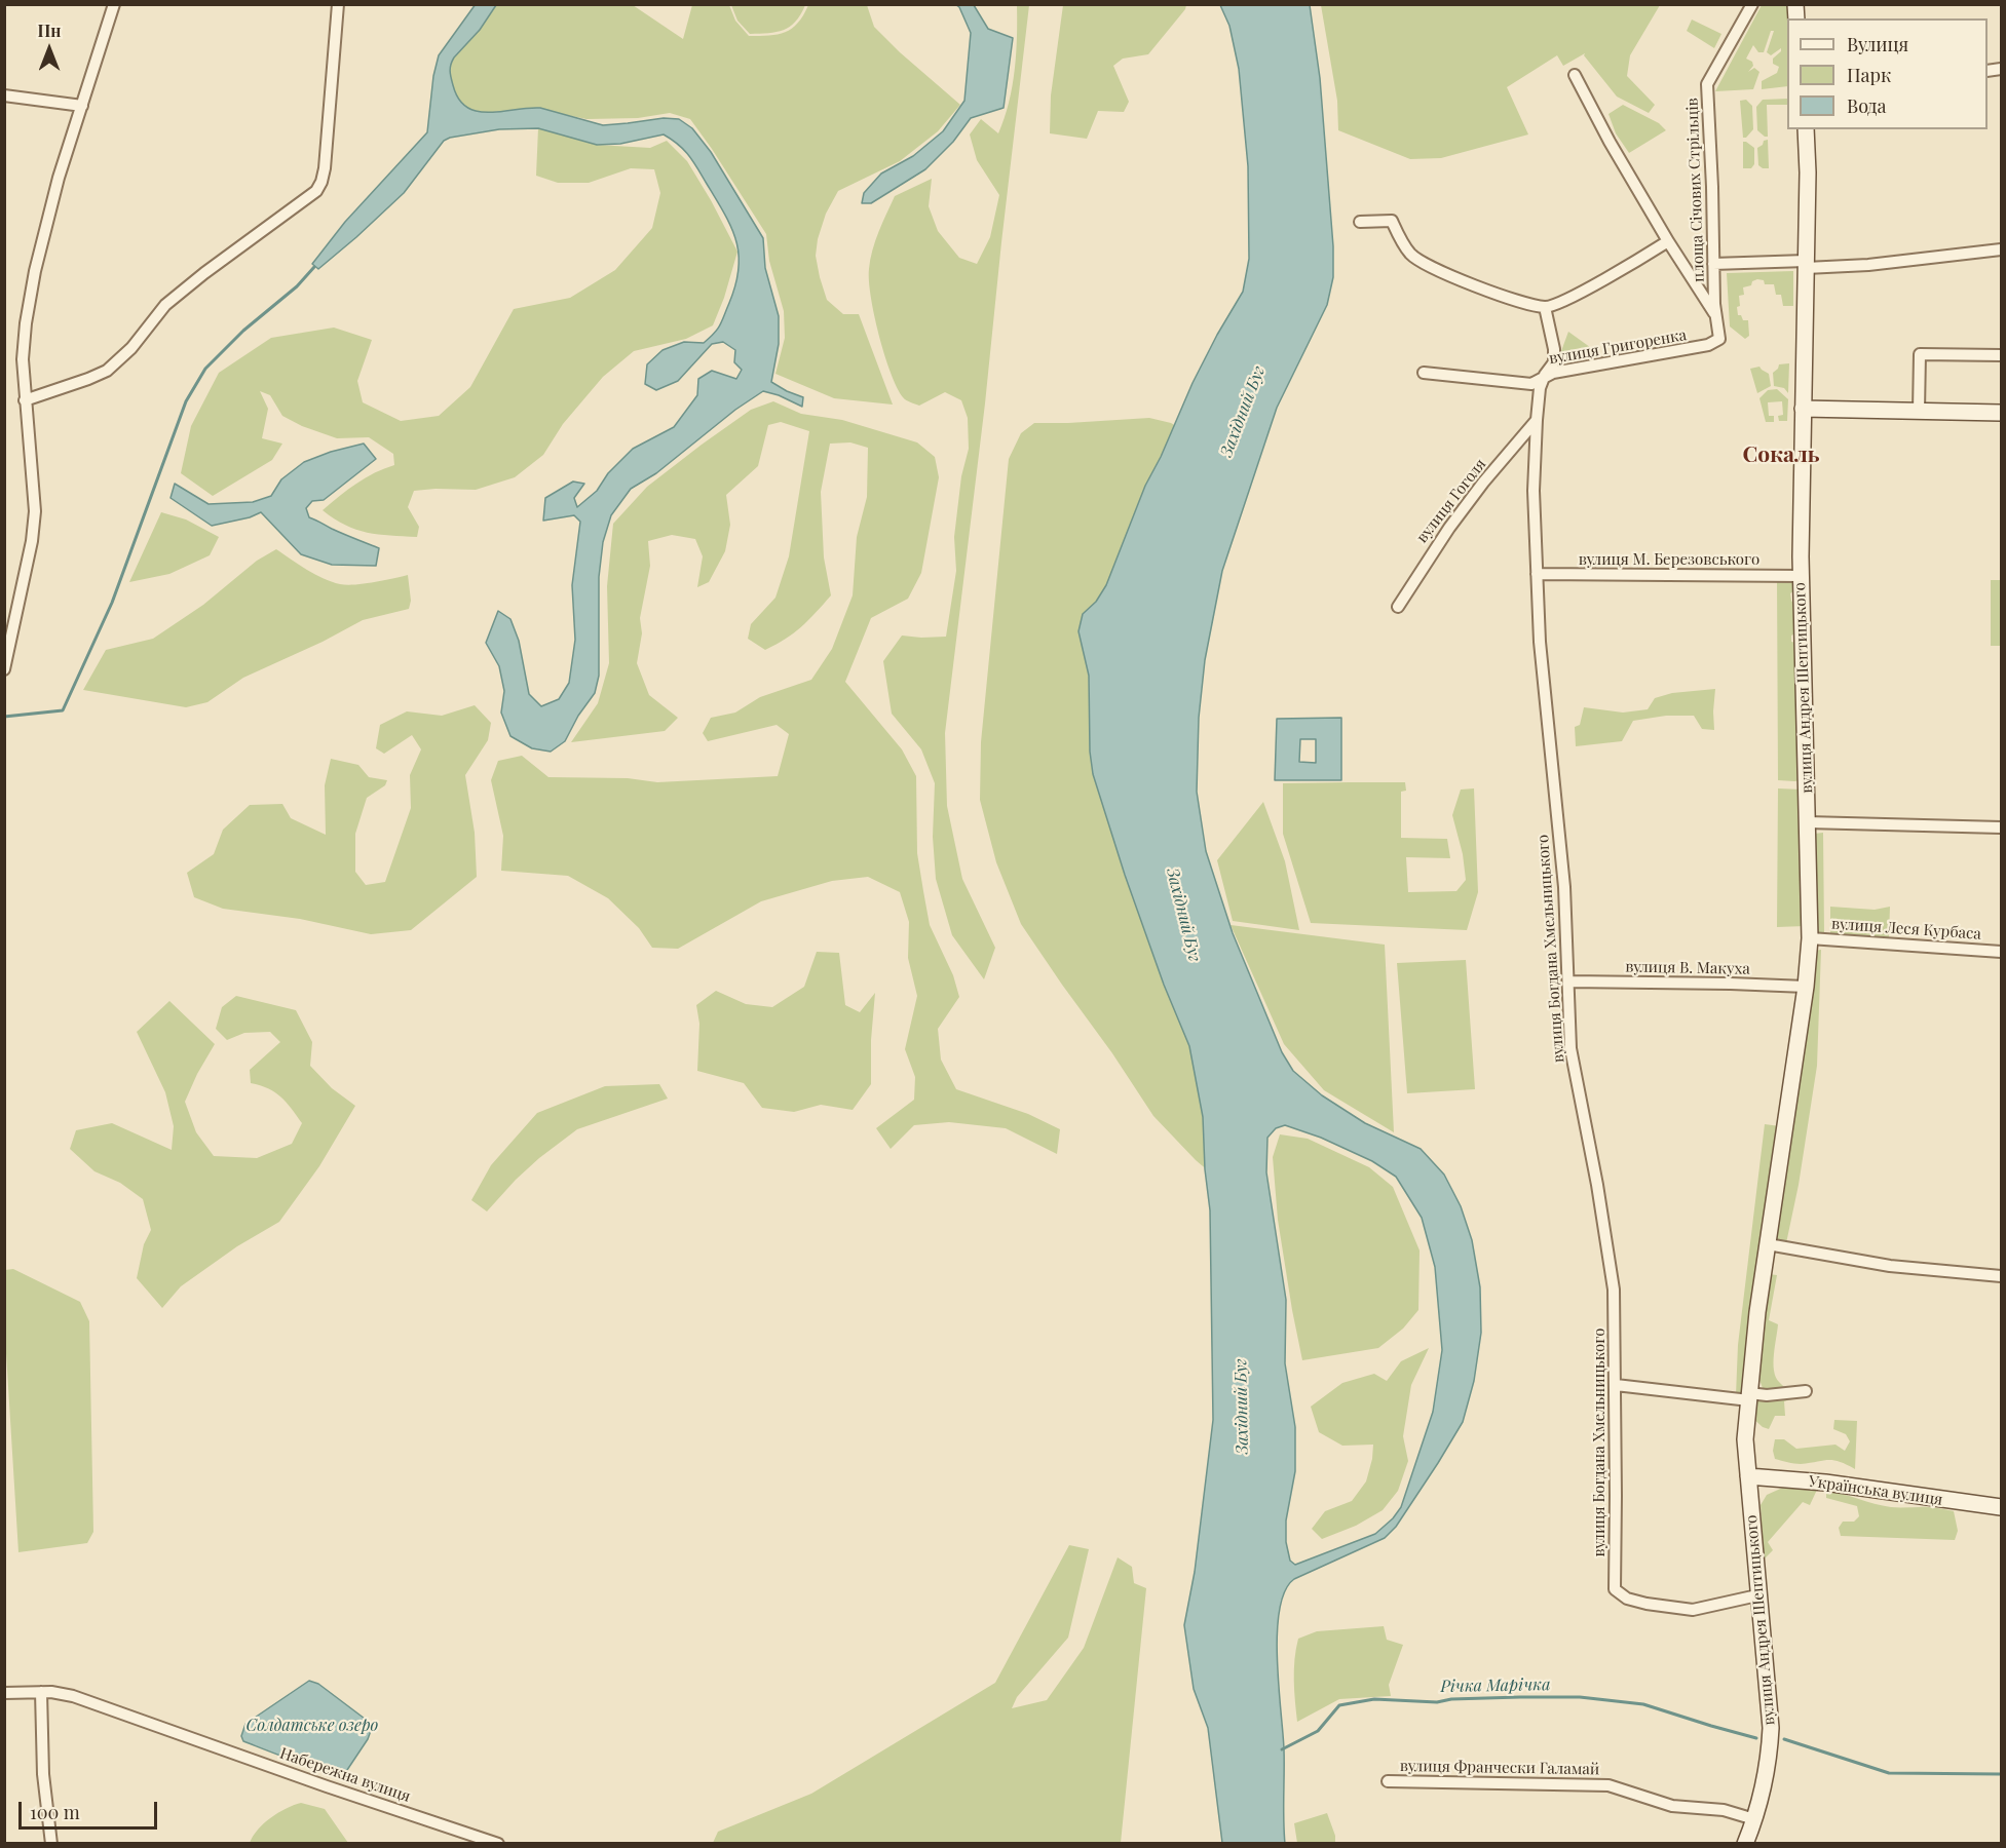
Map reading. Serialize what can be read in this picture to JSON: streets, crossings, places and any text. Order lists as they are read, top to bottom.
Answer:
{
  "streets": {
    "street": [
      "площа Січових Стрільців",
      "вулиця Григоренка",
      "вулиця Гоголя",
      "вулиця М. Березовського",
      "вулиця Андрея Шептицького",
      "вулиця Леся Курбаса",
      "вулиця Богдана Хмельницького",
      "вулиця В. Макуха",
      "Українська вулиця",
      "вулиця Франчески Галамай",
      "Набережна вулиця"
    ]
  },
  "crossings": [
    ["площа Січових Стрільців", "вулиця Григоренка"],
    ["вулиця Григоренка", "вулиця Богдана Хмельницького"],
    ["вулиця Гоголя", "вулиця Богдана Хмельницького"],
    ["вулиця М. Березовського", "вулиця Андрея Шептицького"],
    ["вулиця М. Березовського", "вулиця Богдана Хмельницького"],
    ["вулиця Андрея Шептицького", "вулиця Леся Курбаса"],
    ["вулиця Андрея Шептицького", "вулиця Богдана Хмельницького"],
    ["вулиця Андрея Шептицького", "вулиця В. Макуха"],
    ["вулиця Андрея Шептицького", "Українська вулиця"],
    ["вулиця Андрея Шептицького", "вулиця Франчески Галамай"],
    ["вулиця Богдана Хмельницького", "вулиця В. Макуха"]
  ],
  "districts": ["Сокаль"],
  "water": ["Західний Буг", "Річка Марічка", "Солдатське озеро"],
  "legend": ["Вулиця", "Парк", "Вода"],
  "scale_bar": "100 m",
  "north": "top"
}
